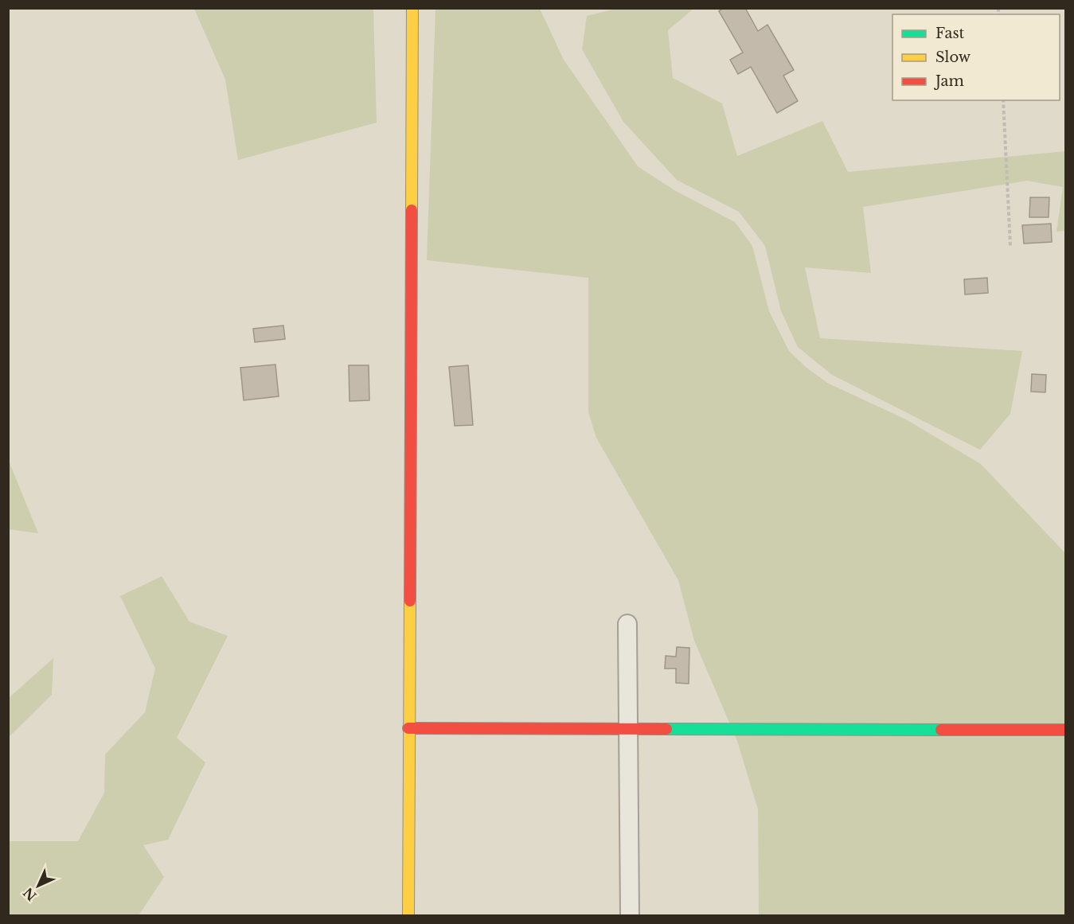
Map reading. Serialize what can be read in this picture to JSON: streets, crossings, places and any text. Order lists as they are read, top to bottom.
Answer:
{
  "legend": ["Fast", "Slow", "Jam"],
  "north": "bottom left"
}
